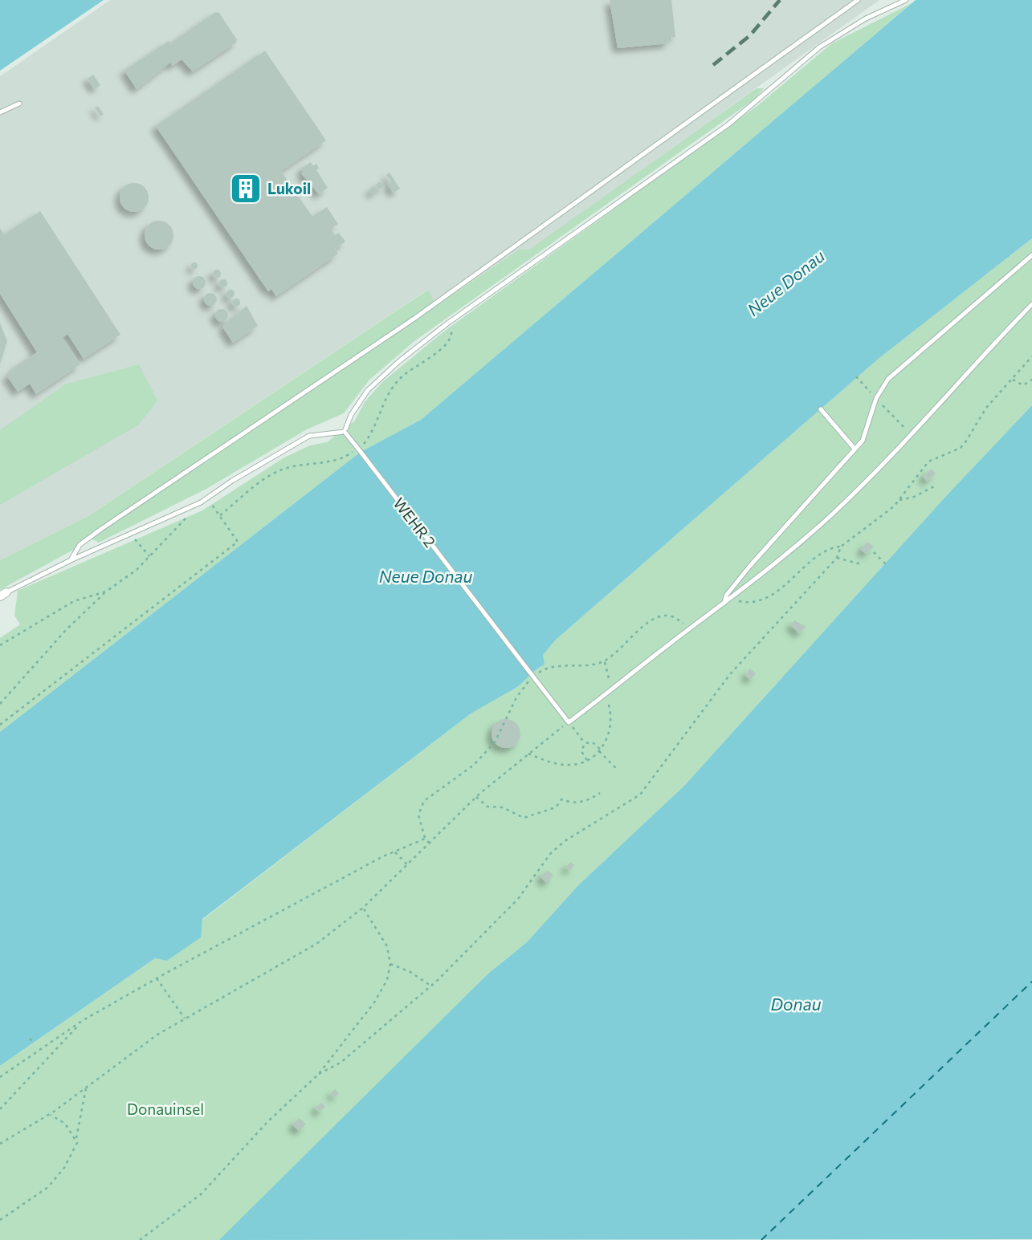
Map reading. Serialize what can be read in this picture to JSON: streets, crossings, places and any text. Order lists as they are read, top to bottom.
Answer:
{
  "streets": {
    "lane": ["WEHR 2"]
  },
  "water": ["Neue Donau", "Donau"],
  "parks": ["Donauinsel"],
  "places": {
    "building": ["Lukoil"]
  }
}
